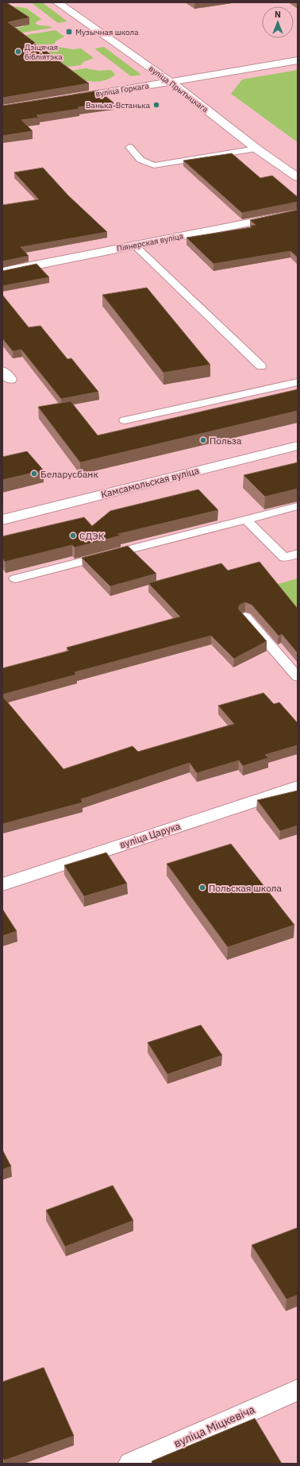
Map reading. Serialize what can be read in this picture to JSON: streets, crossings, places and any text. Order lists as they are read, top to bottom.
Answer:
{
  "streets": {
    "street": [
      "вуліца Прытыцкага",
      "вуліца Горкага",
      "Піянерская вуліца",
      "Камсамольская вуліца",
      "вуліца Царука",
      "вуліца Міцкевіча"
    ]
  },
  "crossings": [
    ["вуліца Прытыцкага", "вуліца Горкага"]
  ],
  "places": {
    "transit": ["Музычная школа"],
    "other": [
      "Дзіцячая бібліятэка",
      "Ванька-Встанька",
      "Польза",
      "Беларусбанк",
      "СДЭК",
      "Польская школа"
    ]
  },
  "north": "top"
}
